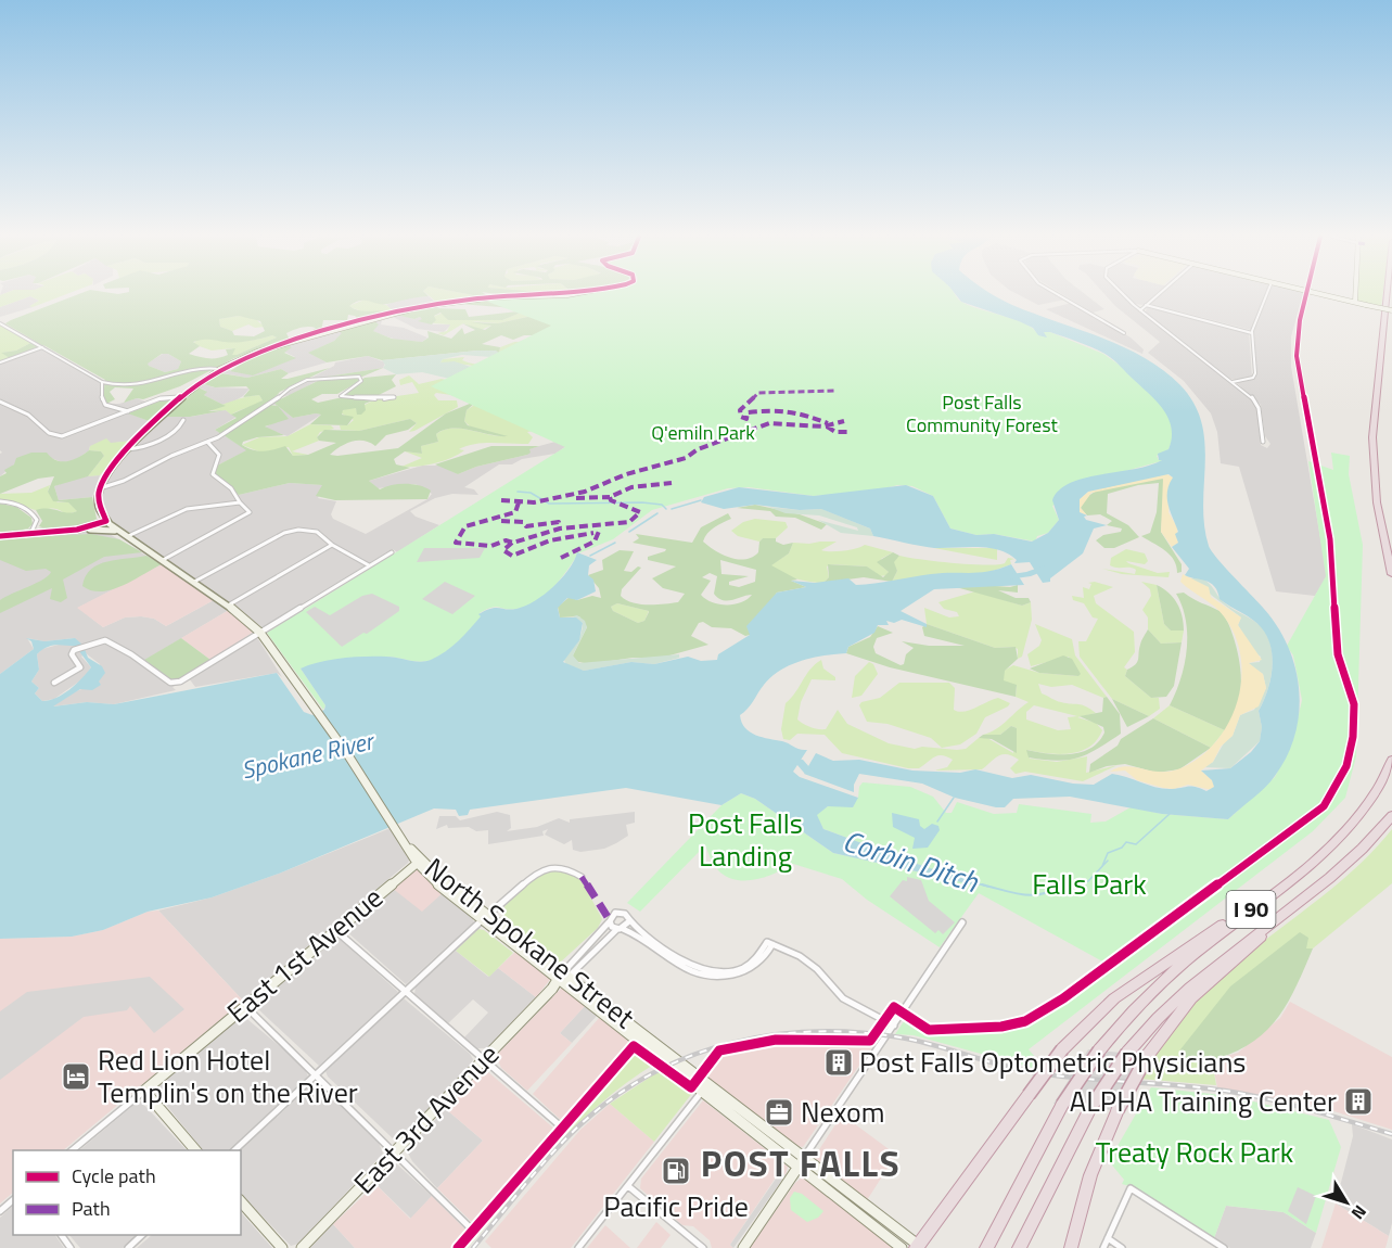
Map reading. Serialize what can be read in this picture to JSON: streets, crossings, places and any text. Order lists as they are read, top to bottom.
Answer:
{
  "streets": {
    "highway": ["I 90"],
    "street": ["North Spokane Street", "East 1st Avenue", "East 3rd Avenue"]
  },
  "crossings": [
    ["North Spokane Street", "East 1st Avenue"],
    ["North Spokane Street", "East 3rd Avenue"]
  ],
  "districts": ["POST FALLS"],
  "water": ["Spokane River", "Corbin Ditch"],
  "parks": [
    "Post Falls Community Forest",
    "Q'emiln Park",
    "Post Falls Landing",
    "Falls Park",
    "Treaty Rock Park"
  ],
  "places": {
    "building": ["Post Falls Optometric Physicians", "ALPHA Training Center"],
    "hotel": ["Red Lion Hotel Templin's on the River"],
    "office": ["Nexom"],
    "fuel station": ["Pacific Pride"]
  },
  "legend": ["Cycle path", "Path"],
  "north": "bottom right"
}
